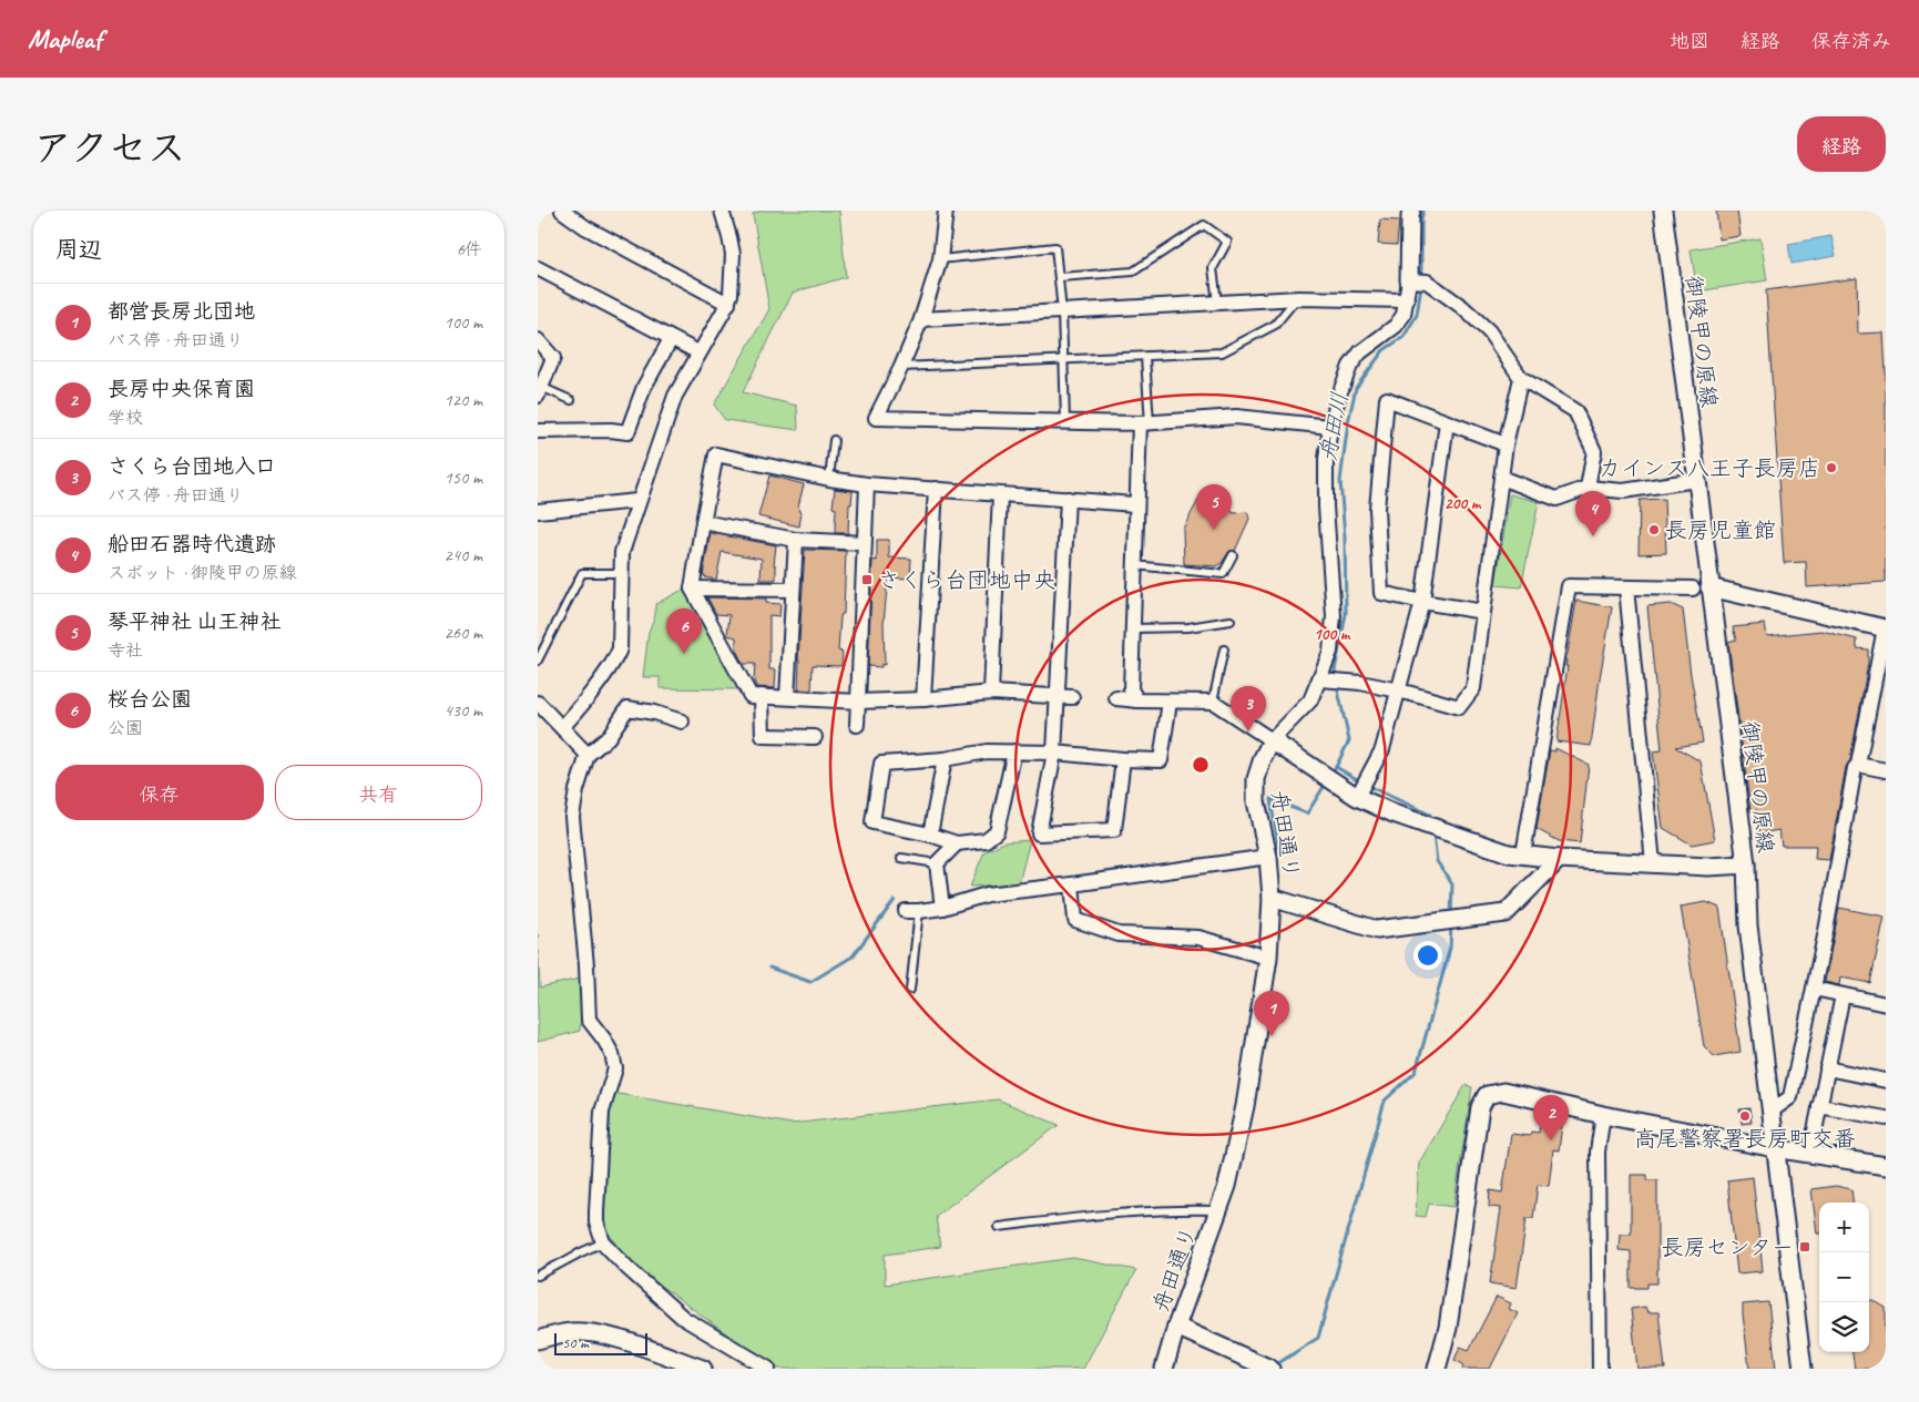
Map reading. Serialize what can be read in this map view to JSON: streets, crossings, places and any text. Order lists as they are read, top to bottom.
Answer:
{
  "streets": {
    "street": ["御陵甲の原線", "舟田通り"]
  },
  "water": ["舟田川"],
  "places": {
    "other": ["カインズ八王子長房店", "長房児童館", "高尾警察署長房町交番"],
    "transit": ["さくら台団地中央", "長房センター"]
  },
  "scale_bar": "50 m",
  "page": {
    "header": "Mapleaf",
    "nav": ["地図", "経路", "保存済み"],
    "title": "アクセス",
    "buttons": [
      "経路",
      ["保存", "共有"]
    ],
    "heading": ["周辺", "6件"],
    "list": [
      {
        "mark": "1",
        "name": "都営長房北団地",
        "note": "バス停 · 舟田通り",
        "value": "100 m"
      },
      {
        "mark": "2",
        "name": "長房中央保育園",
        "note": "学校",
        "value": "120 m"
      },
      {
        "mark": "3",
        "name": "さくら台団地入口",
        "note": "バス停 · 舟田通り",
        "value": "150 m"
      },
      {
        "mark": "4",
        "name": "船田石器時代遺跡",
        "note": "スポット · 御陵甲の原線",
        "value": "240 m"
      },
      {
        "mark": "5",
        "name": "琴平神社 山王神社",
        "note": "寺社",
        "value": "260 m"
      },
      {
        "mark": "6",
        "name": "桜台公園",
        "note": "公園",
        "value": "430 m"
      }
    ],
    "pins": [
      "5",
      "4",
      "6",
      "3",
      "1",
      "2"
    ],
    "map_buttons": ["+", "−"],
    "scale": "50 m"
  },
  "rings": ["200 m", "100 m"]
}
